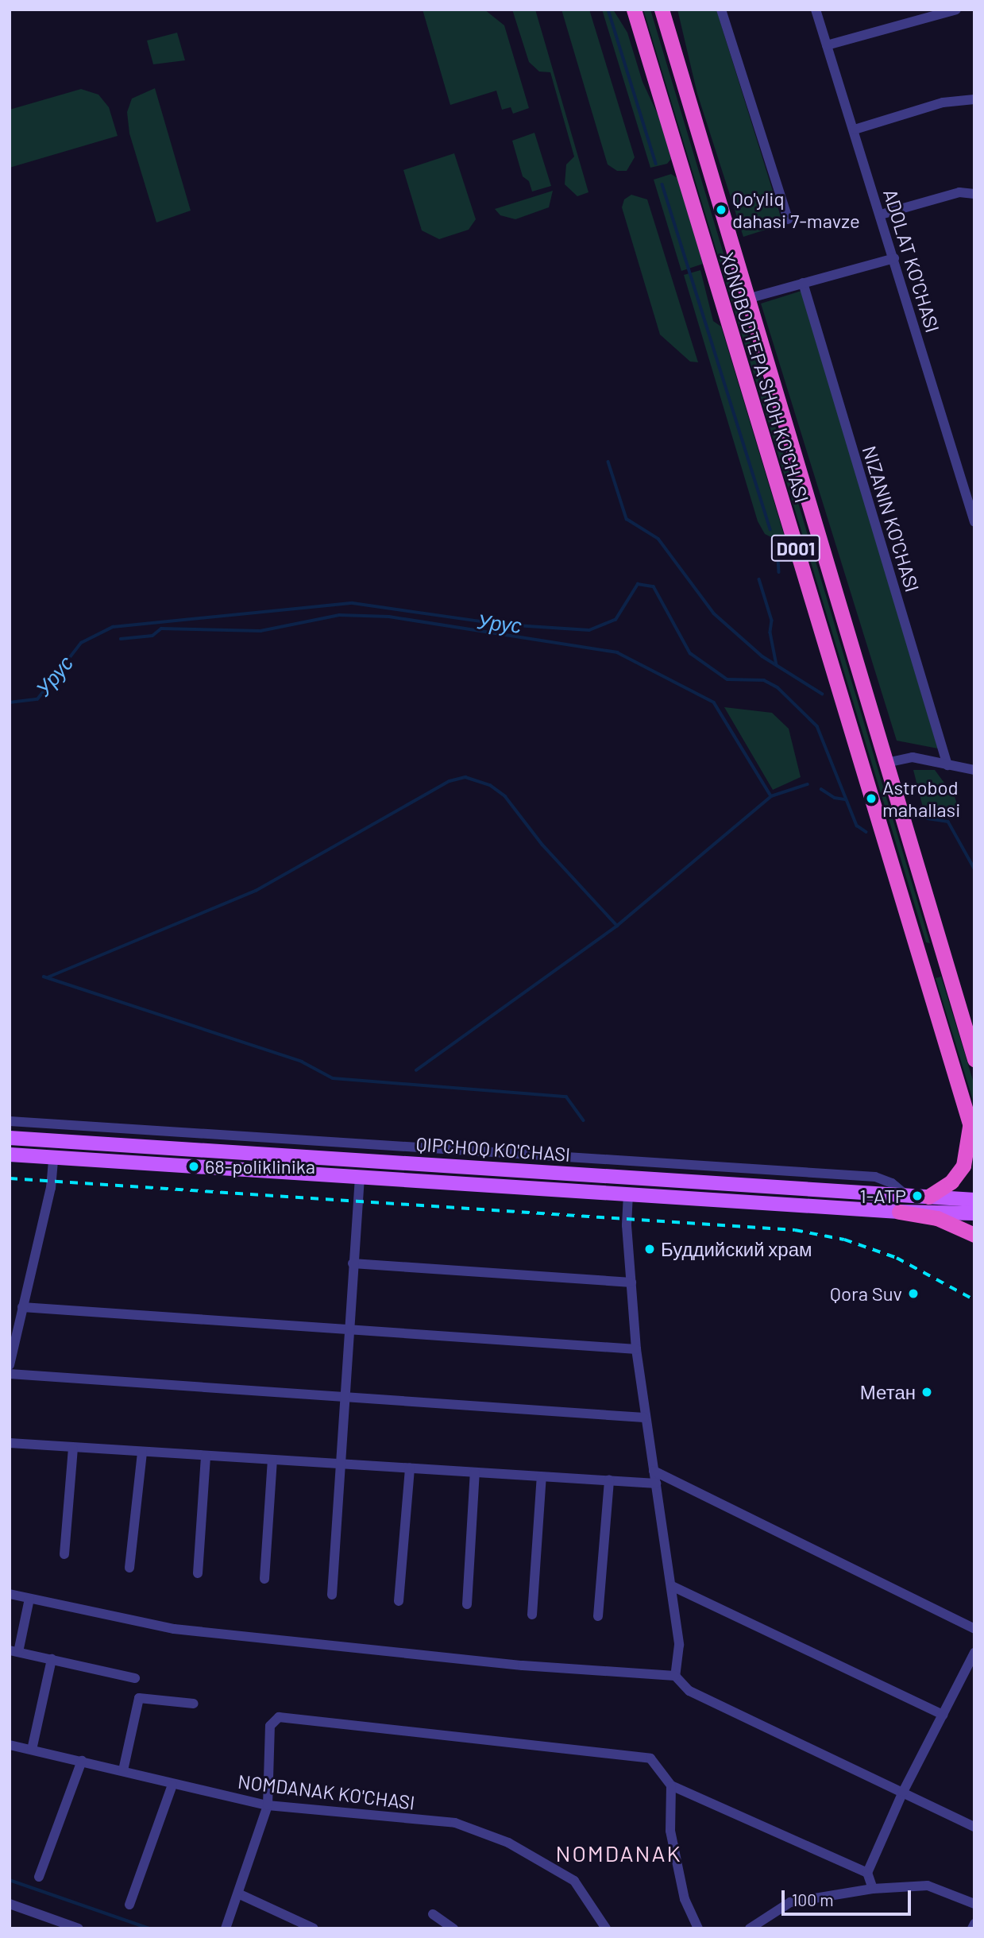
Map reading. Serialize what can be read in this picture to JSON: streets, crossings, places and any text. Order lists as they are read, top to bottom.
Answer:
{
  "streets": {
    "highway": ["XONOBODTEPA SHOH KO'CHASI", "D001"],
    "main road": ["QIPCHOQ KO'CHASI"],
    "street": ["ADOLAT KO'CHASI", "NIZANIN KO'CHASI", "NOMDANAK KO'CHASI"]
  },
  "districts": ["NOMDANAK"],
  "water": ["Урус"],
  "places": [
    "Qo'yliq dahasi 7-mavze",
    "Astrobod mahallasi",
    "68-poliklinika",
    "1-ATP",
    "Буддийский храм",
    "Qora Suv",
    "Метан"
  ],
  "scale_bar": "100 m"
}
